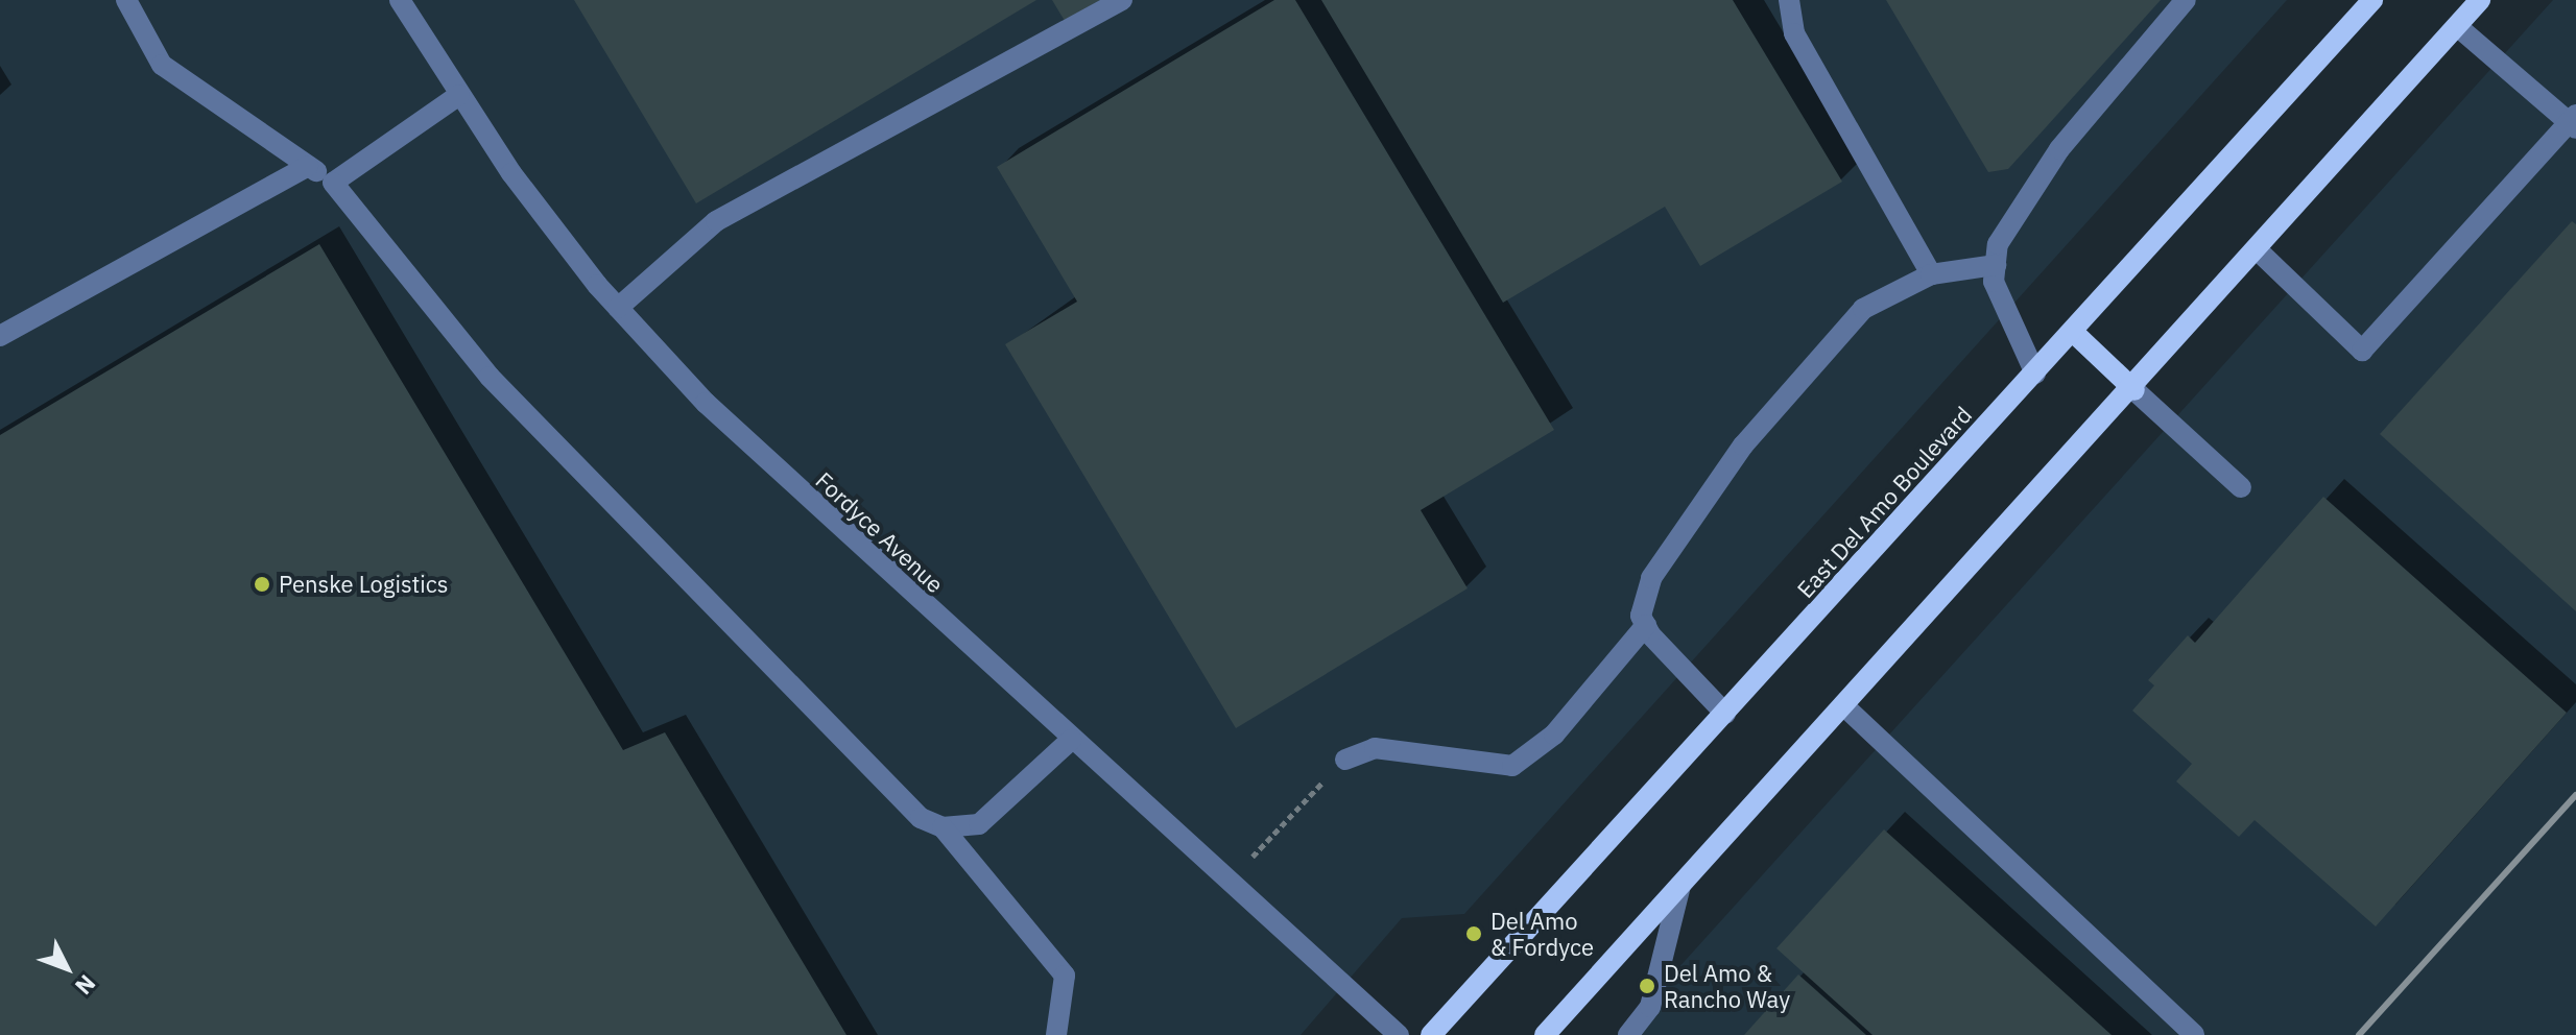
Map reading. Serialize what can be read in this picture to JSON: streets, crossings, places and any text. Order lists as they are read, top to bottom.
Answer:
{
  "streets": {
    "main road": ["East Del Amo Boulevard"],
    "street": ["Fordyce Avenue"]
  },
  "places": ["Penske Logistics", "Del Amo & Fordyce", "Del Amo & Rancho Way"],
  "north": "bottom right"
}
